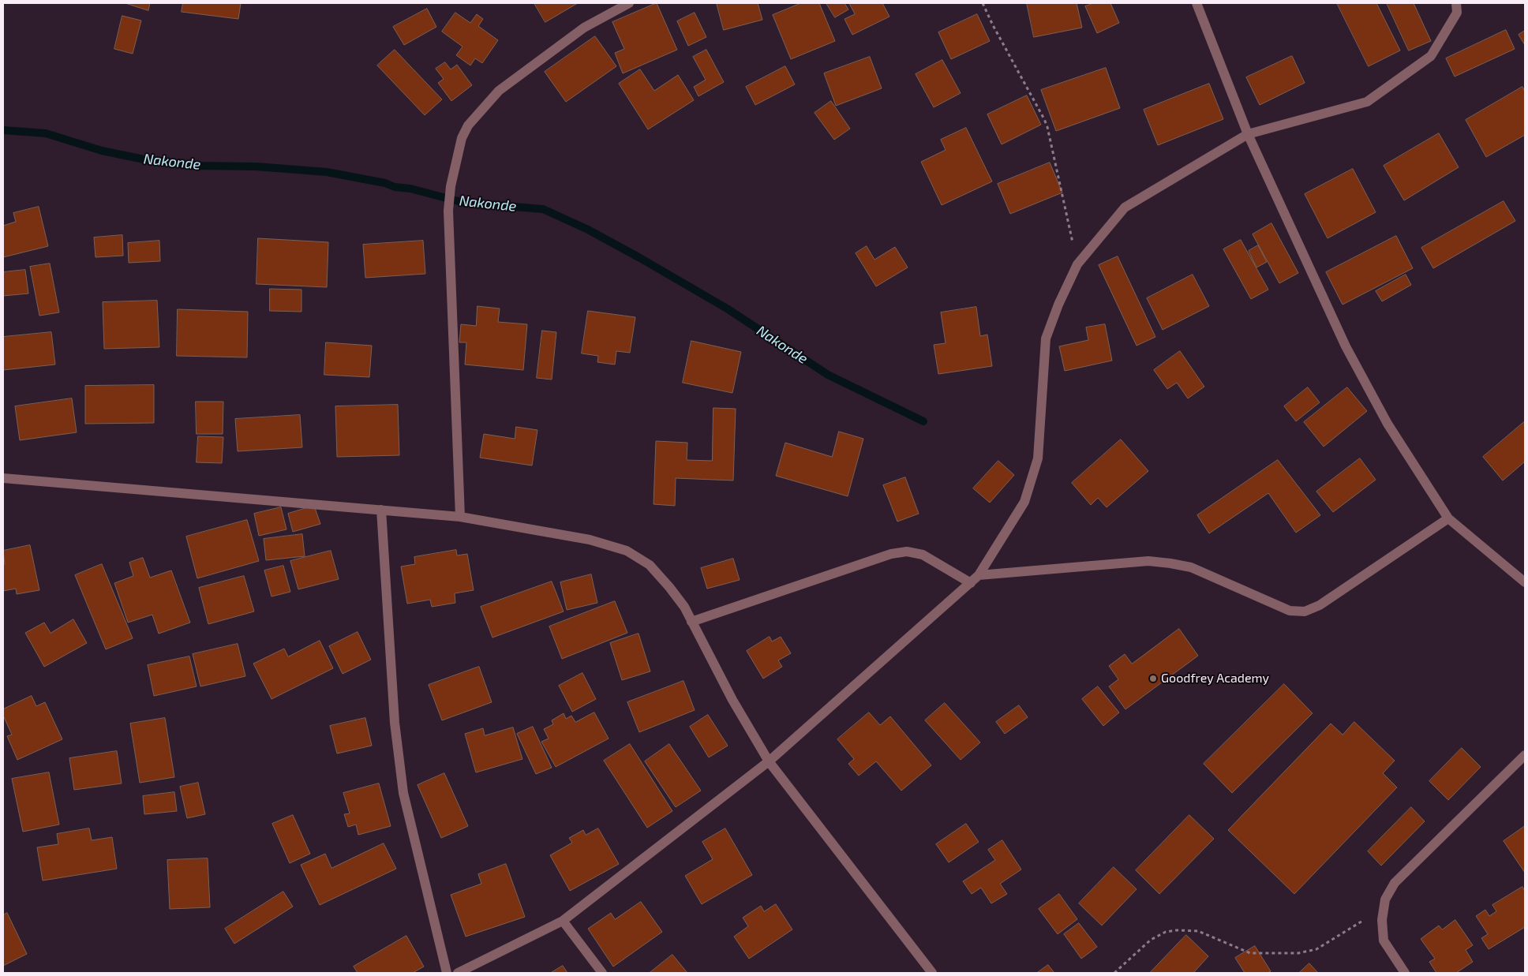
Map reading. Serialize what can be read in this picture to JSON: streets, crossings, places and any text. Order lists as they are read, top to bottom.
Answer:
{
  "water": ["Nakonde"],
  "places": ["Goodfrey Academy"]
}
